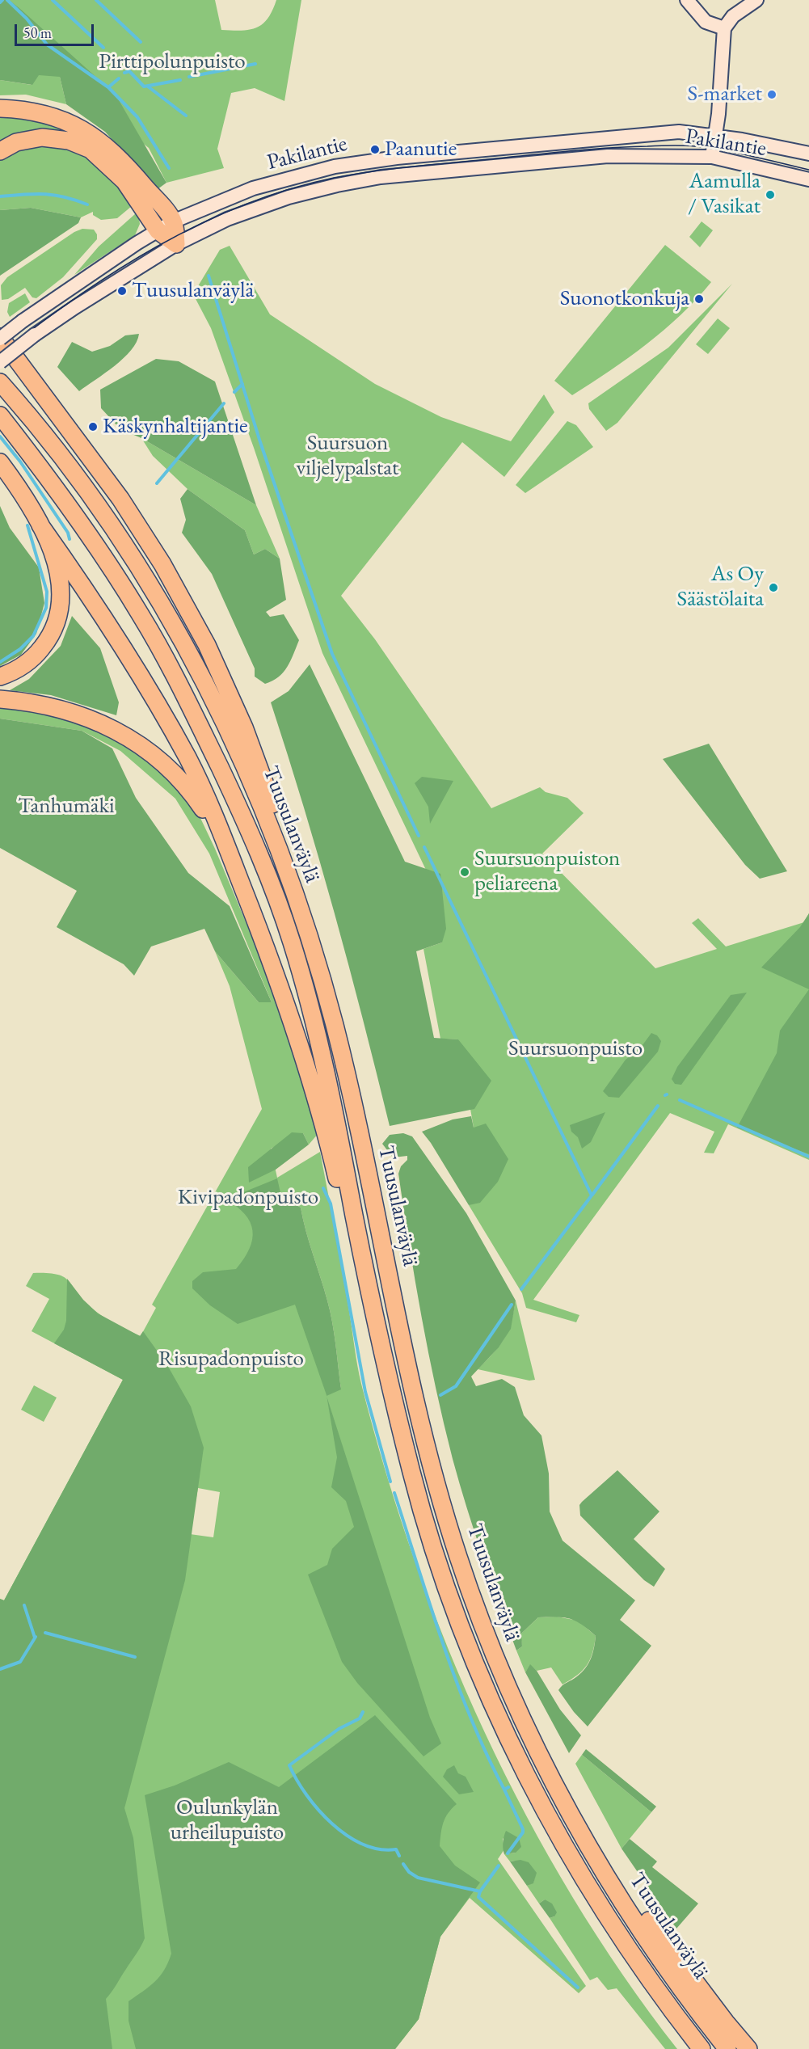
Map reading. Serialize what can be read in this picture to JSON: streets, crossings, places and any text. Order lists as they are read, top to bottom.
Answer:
{
  "streets": {
    "highway": ["Tuusulanväylä"],
    "main road": ["Pakilantie"]
  },
  "parks": [
    "Pirttipolunpuisto",
    "Suursuon viljelypalstat",
    "Tanhumäki",
    "Suursuonpuisto",
    "Kivipadonpuisto",
    "Risupadonpuisto",
    "Oulunkylän urheilupuisto"
  ],
  "places": [
    "S-market",
    "Paanutie",
    "Aamulla / Vasikat",
    "Tuusulanväylä",
    "Suonotkonkuja",
    "Käskynhaltijantie",
    "As Oy Säästölaita",
    "Suursuonpuiston peliareena"
  ],
  "scale_bar": "50 m"
}
